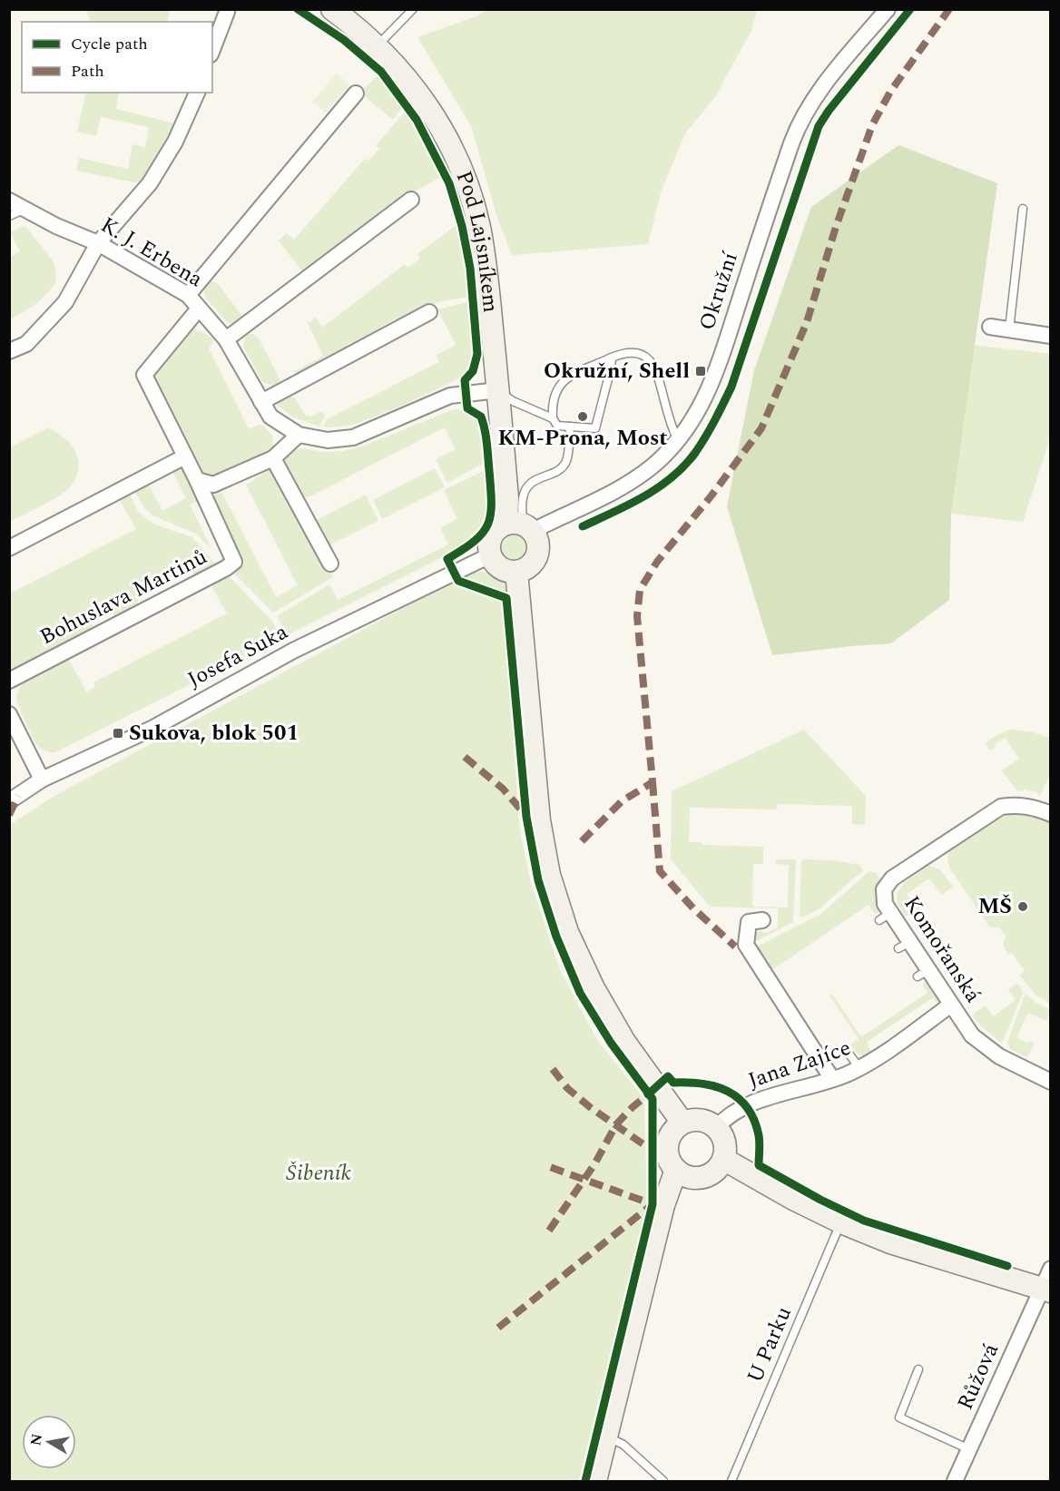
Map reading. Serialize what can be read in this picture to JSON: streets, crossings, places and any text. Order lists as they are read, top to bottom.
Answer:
{
  "streets": {
    "street": [
      "Pod Lajsníkem",
      "K. J. Erbena",
      "Okružní",
      "Bohuslava Martinů",
      "Josefa Suka",
      "Komořanská",
      "Jana Zajíce",
      "Růžová"
    ],
    "lane": ["U Parku"]
  },
  "crossings": [
    ["Pod Lajsníkem", "K. J. Erbena"],
    ["Pod Lajsníkem", "Okružní"],
    ["Pod Lajsníkem", "Josefa Suka"],
    ["Okružní", "Josefa Suka"],
    ["Komořanská", "Jana Zajíce"]
  ],
  "parks": ["Šibeník"],
  "places": {
    "transit": ["Okružní, Shell", "Sukova, blok 501"],
    "other": ["KM-Prona, Most", "MŠ"]
  },
  "legend": ["Cycle path", "Path"],
  "north": "left"
}
